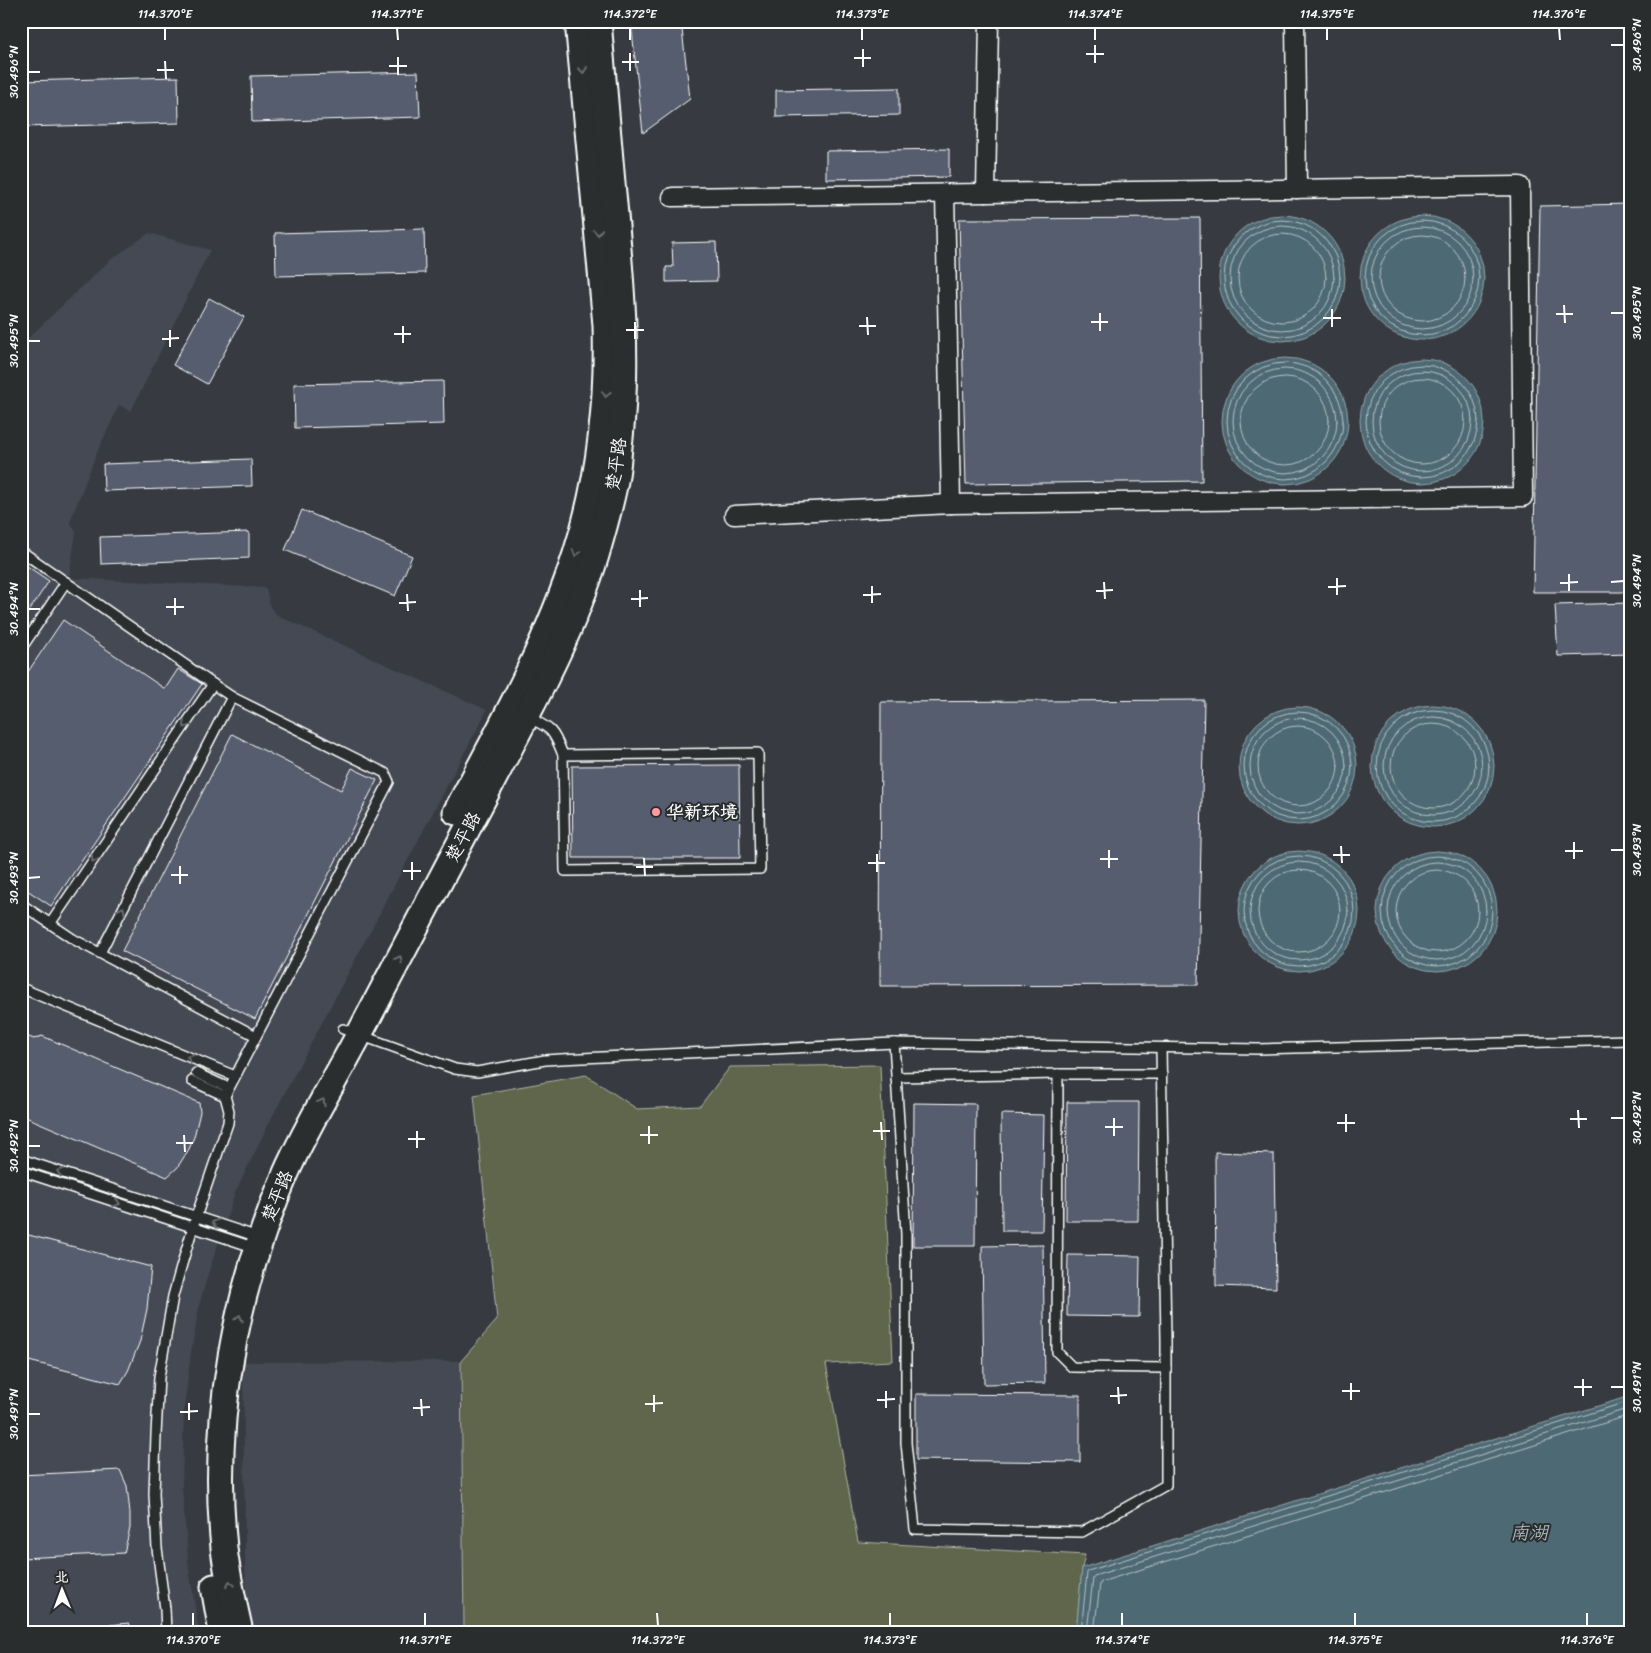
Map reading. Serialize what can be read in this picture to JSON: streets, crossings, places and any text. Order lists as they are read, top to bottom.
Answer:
{
  "streets": {
    "main road": ["楚平路"]
  },
  "water": ["南湖"],
  "places": ["华新环境"],
  "north": "top",
  "coordinates": [
    "114.370°E",
    "114.371°E",
    "114.372°E",
    "114.373°E",
    "114.374°E",
    "114.375°E",
    "114.376°E",
    "30.496°N",
    "30.495°N",
    "30.494°N",
    "30.493°N",
    "30.492°N",
    "30.491°N"
  ]
}
